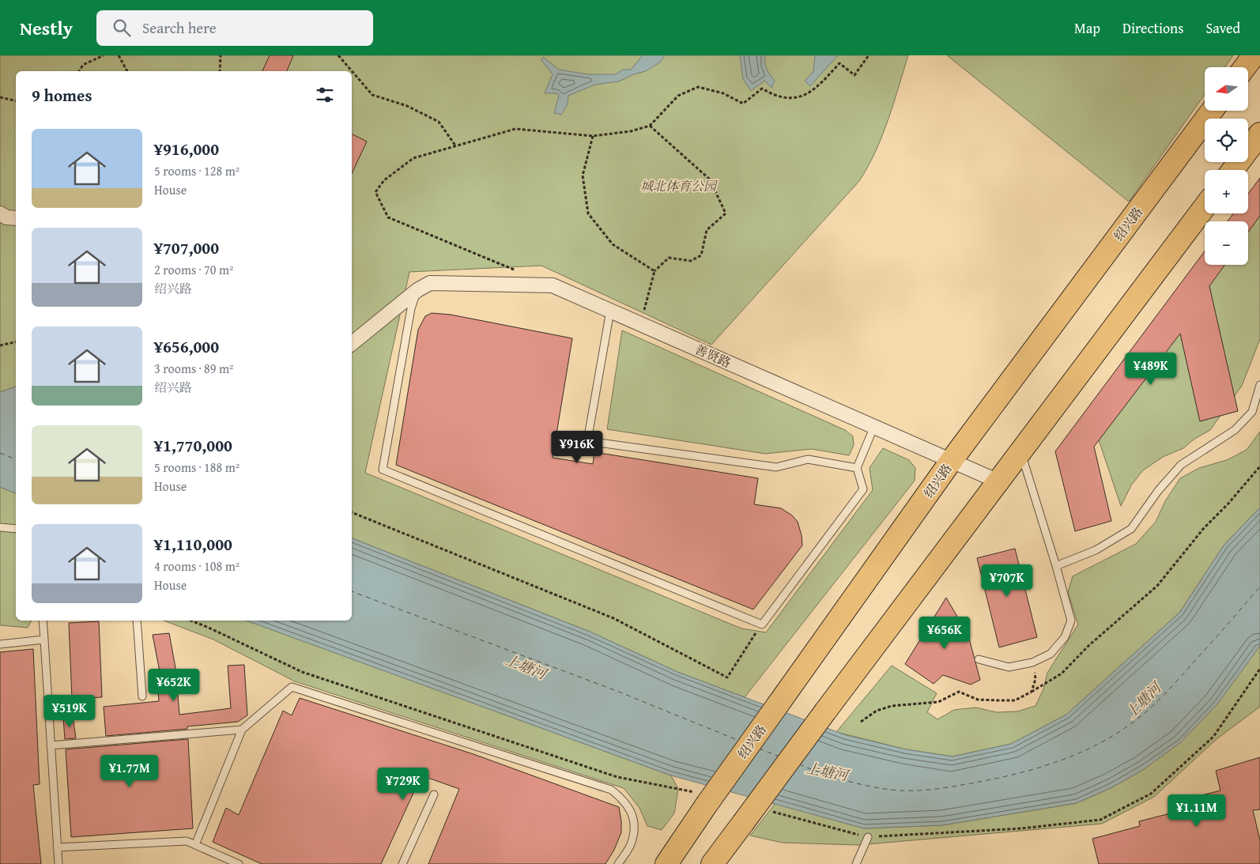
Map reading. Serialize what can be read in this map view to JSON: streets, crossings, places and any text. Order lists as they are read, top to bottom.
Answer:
{
  "streets": {
    "main road": ["绍兴路"],
    "street": ["善贤路"]
  },
  "crossings": [
    ["绍兴路", "善贤路"]
  ],
  "water": ["上塘河"],
  "parks": ["城北体育公园"],
  "north": "left",
  "page": {
    "header": "Nestly",
    "search": "Search here",
    "nav": ["Map", "Directions", "Saved"],
    "map_buttons": ["+", "−"],
    "heading": "9 homes",
    "list": [
      {
        "name": "¥916,000",
        "note": "5 rooms · 128 m² · House"
      },
      {
        "name": "¥707,000",
        "note": "2 rooms · 70 m² · 绍兴路"
      },
      {
        "name": "¥656,000",
        "note": "3 rooms · 89 m² · 绍兴路"
      },
      {
        "name": "¥1,770,000",
        "note": "5 rooms · 188 m² · House"
      },
      {
        "name": "¥1,110,000",
        "note": "4 rooms · 108 m² · House"
      }
    ],
    "price": [
      "¥489K",
      "¥916K",
      "¥707K",
      "¥656K",
      "¥652K",
      "¥519K",
      "¥1.77M",
      "¥729K",
      "¥1.11M"
    ]
  }
}
